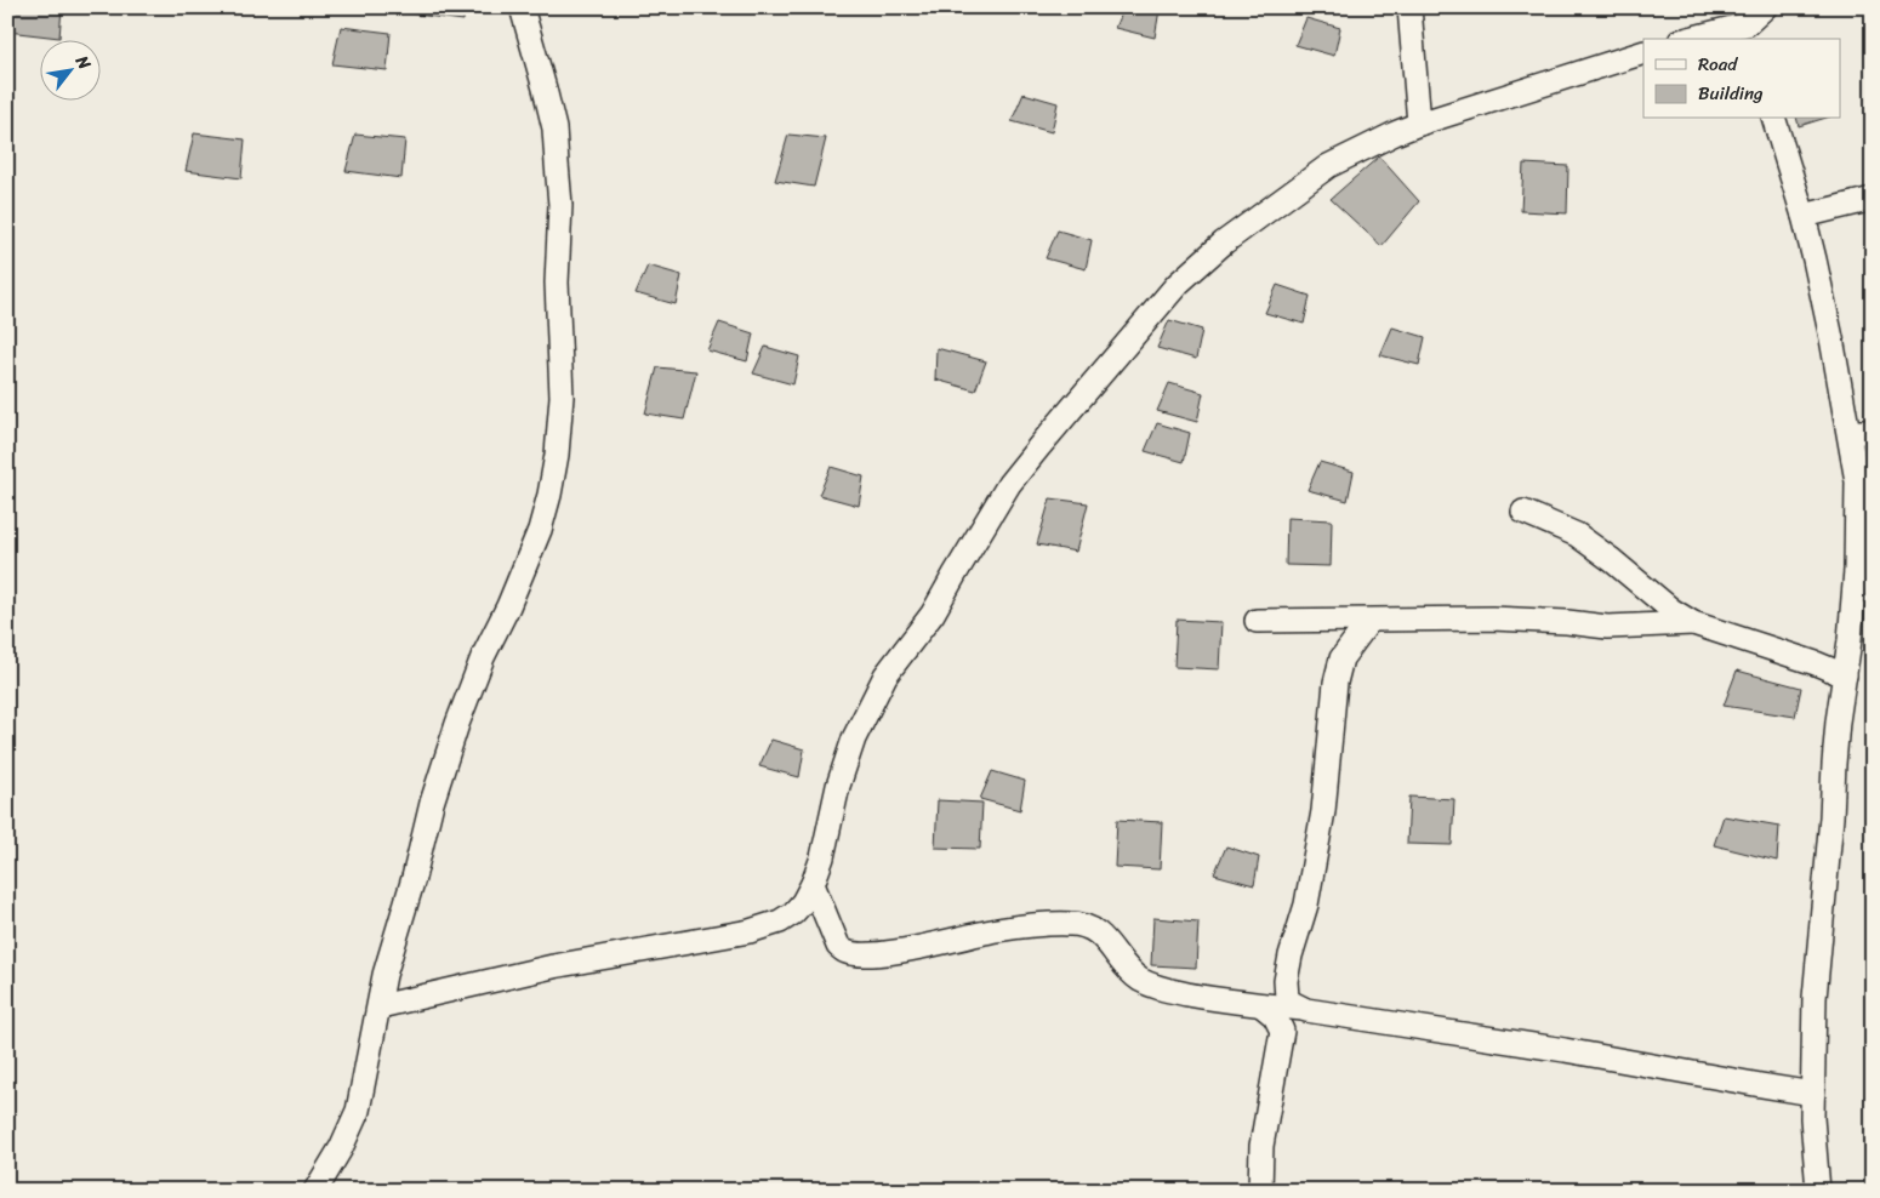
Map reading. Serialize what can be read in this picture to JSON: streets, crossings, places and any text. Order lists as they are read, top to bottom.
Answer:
{
  "legend": ["Road", "Building"],
  "north": "top right"
}
